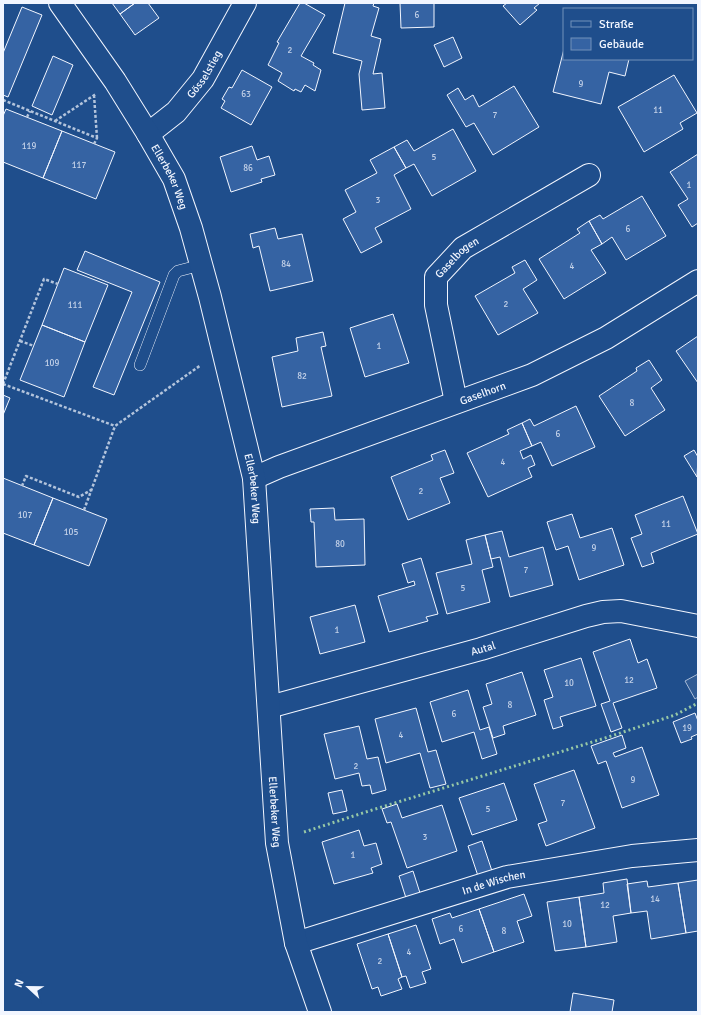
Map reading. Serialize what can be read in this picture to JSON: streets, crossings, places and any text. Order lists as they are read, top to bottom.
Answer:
{
  "streets": {
    "street": [
      "Gösselstieg",
      "Ellerbeker Weg",
      "Gaselbogen",
      "Gaselhorn",
      "Autal",
      "In de Wischen"
    ]
  },
  "crossings": [
    ["Gösselstieg", "Ellerbeker Weg"],
    ["Ellerbeker Weg", "Gaselhorn"],
    ["Ellerbeker Weg", "Autal"],
    ["Ellerbeker Weg", "In de Wischen"],
    ["Gaselbogen", "Gaselhorn"]
  ],
  "house_numbers": [
    "6",
    "2",
    "9",
    "63",
    "11",
    "7",
    "119",
    "5",
    "117",
    "86",
    "1",
    "3",
    "6",
    "84",
    "4",
    "2",
    "111",
    "1",
    "109",
    "82",
    "8",
    "6",
    "4",
    "2",
    "107",
    "11",
    "105",
    "80",
    "9",
    "7",
    "5",
    "1",
    "12",
    "10",
    "8",
    "6",
    "19",
    "4",
    "2",
    "9",
    "7",
    "5",
    "3",
    "1",
    "14",
    "12",
    "10",
    "6",
    "8",
    "4",
    "2"
  ],
  "legend": ["Straße", "Gebäude"],
  "north": "left"
}
